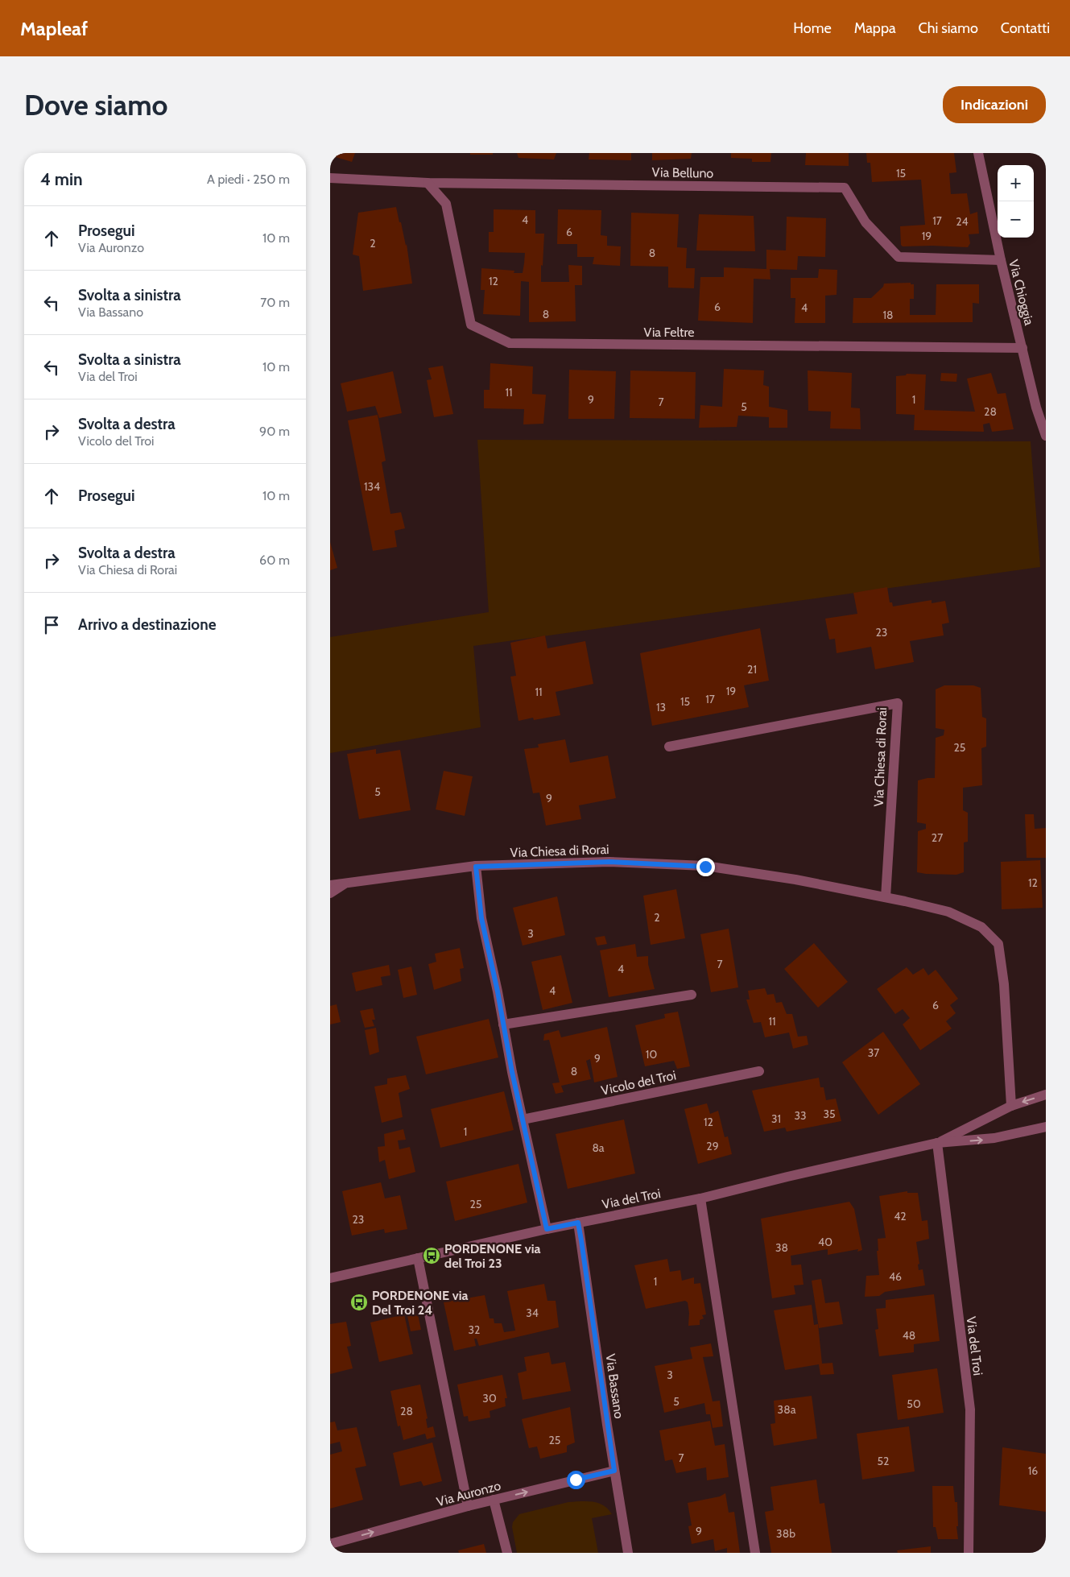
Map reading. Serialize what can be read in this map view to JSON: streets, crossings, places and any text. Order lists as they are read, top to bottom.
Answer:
{
  "streets": {
    "street": [
      "Via Belluno",
      "Via Chioggia",
      "Via Feltre",
      "Via Chiesa di Rorai",
      "Vicolo del Troi",
      "Via del Troi",
      "Via Bassano",
      "Via Auronzo"
    ]
  },
  "crossings": [
    ["Via Belluno", "Via Chioggia"],
    ["Via Belluno", "Via Feltre"],
    ["Via Chioggia", "Via Feltre"],
    ["Via Chiesa di Rorai", "Via del Troi"],
    ["Via del Troi", "Via Bassano"],
    ["Via Bassano", "Via Auronzo"]
  ],
  "one_way": ["Via Auronzo"],
  "places": {
    "bus stop": ["PORDENONE via del Troi 23", "PORDENONE via Del Troi 24"]
  },
  "house_numbers": [
    "15",
    "4",
    "17",
    "24",
    "6",
    "19",
    "2",
    "8",
    "12",
    "6",
    "4",
    "8",
    "18",
    "11",
    "9",
    "1",
    "7",
    "5",
    "28",
    "134",
    "23",
    "21",
    "19",
    "11",
    "17",
    "15",
    "13",
    "25",
    "5",
    "9",
    "27",
    "12",
    "2",
    "3",
    "7",
    "4",
    "4",
    "6",
    "11",
    "37",
    "10",
    "9",
    "8",
    "35",
    "33",
    "31",
    "12",
    "1",
    "29",
    "8a",
    "25",
    "42",
    "23",
    "40",
    "38",
    "46",
    "1",
    "34",
    "32",
    "48",
    "3",
    "30",
    "5",
    "50",
    "38a",
    "28",
    "25",
    "7",
    "52",
    "16",
    "9",
    "38b"
  ],
  "page": {
    "header": "Mapleaf",
    "nav": [
      "Home",
      "Mappa",
      "Chi siamo",
      "Contatti"
    ],
    "buttons": "Indicazioni",
    "title": "Dove siamo",
    "heading": ["4 min", "A piedi · 250 m"],
    "map_buttons": ["+", "−"],
    "list": [
      ["Prosegui", "Via Auronzo", "10 m"],
      ["Svolta a sinistra", "Via Bassano", "70 m"],
      ["Svolta a sinistra", "Via del Troi", "10 m"],
      ["Svolta a destra", "Vicolo del Troi", "90 m"],
      ["Prosegui", "10 m"],
      ["Svolta a destra", "Via Chiesa di Rorai", "60 m"],
      "Arrivo a destinazione"
    ]
  }
}
